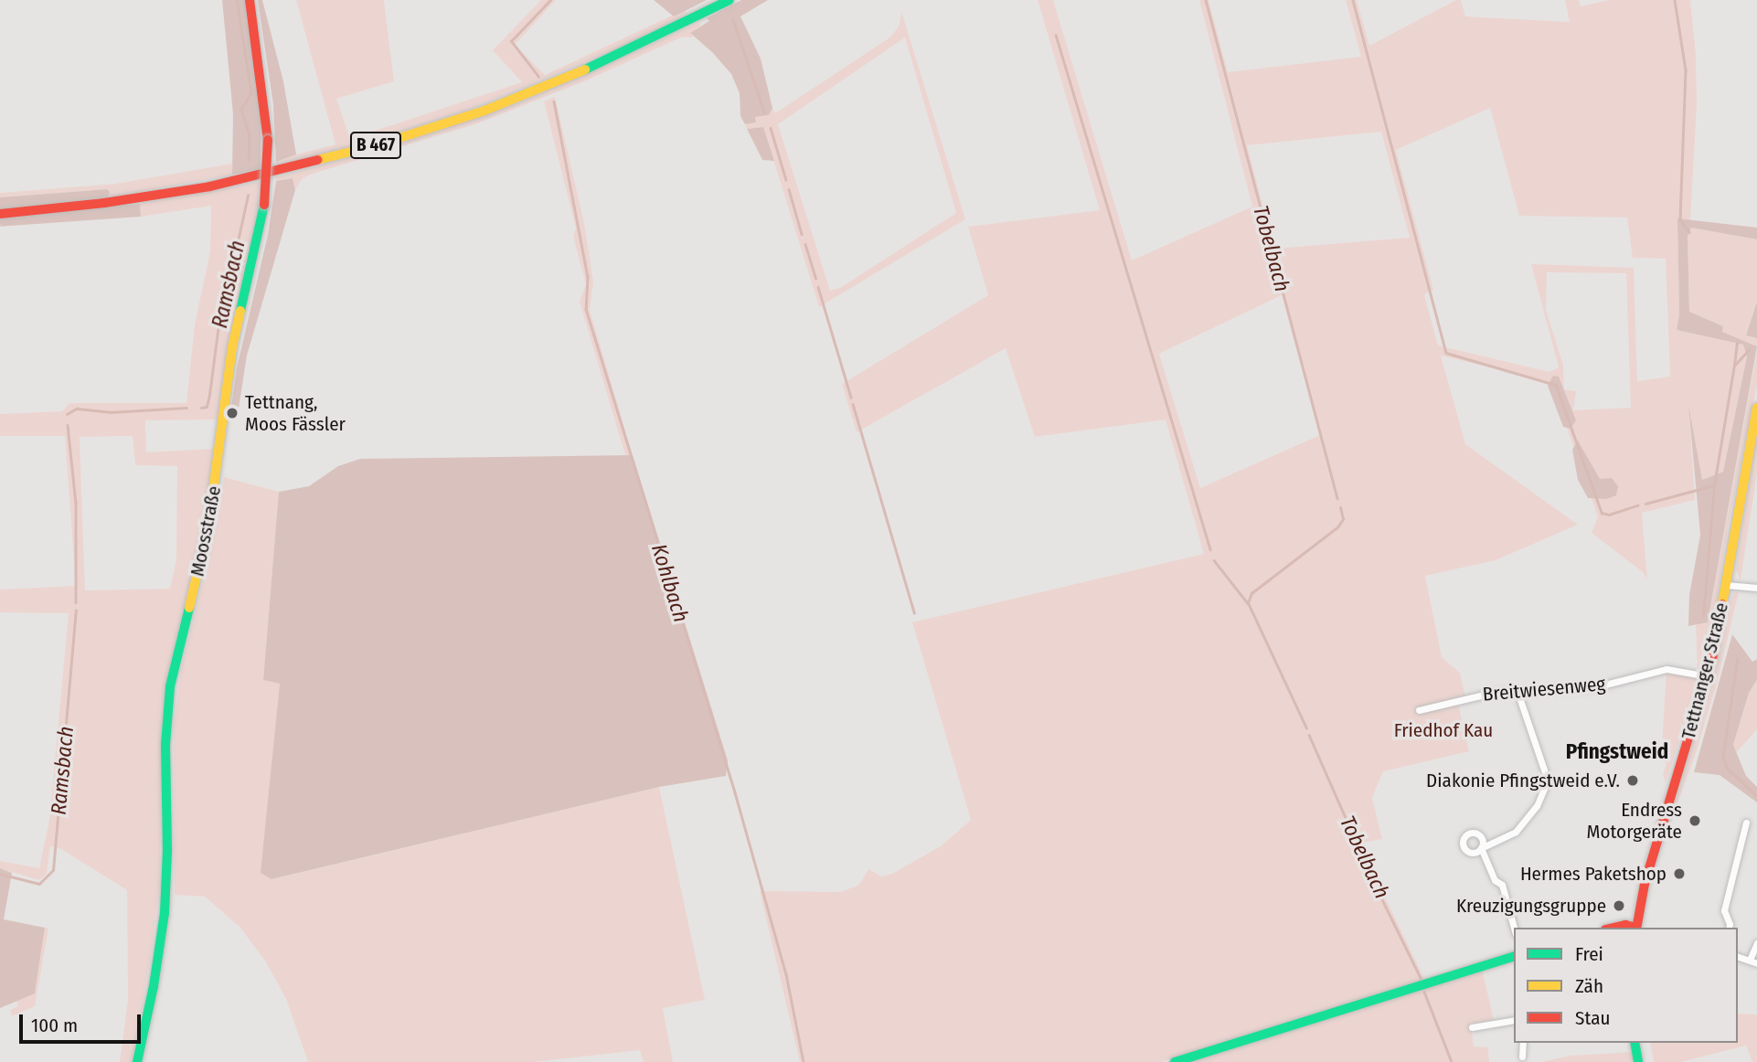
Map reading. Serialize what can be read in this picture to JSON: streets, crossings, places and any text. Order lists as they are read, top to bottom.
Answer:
{
  "streets": {
    "street": [
      "B 467",
      "Moosstraße",
      "Tettnanger Straße",
      "Breitwiesenweg"
    ]
  },
  "crossings": [
    ["Tettnanger Straße", "Breitwiesenweg"]
  ],
  "districts": ["Pfingstweid"],
  "water": ["Tobelbach", "Ramsbach", "Kohlbach"],
  "parks": ["Friedhof Kau"],
  "places": [
    "Tettnang, Moos Fässler",
    "Diakonie Pfingstweid e.V.",
    "Endress Motorgeräte",
    "Hermes Paketshop",
    "Kreuzigungsgruppe"
  ],
  "legend": ["Frei", "Zäh", "Stau"],
  "scale_bar": "100 m"
}
